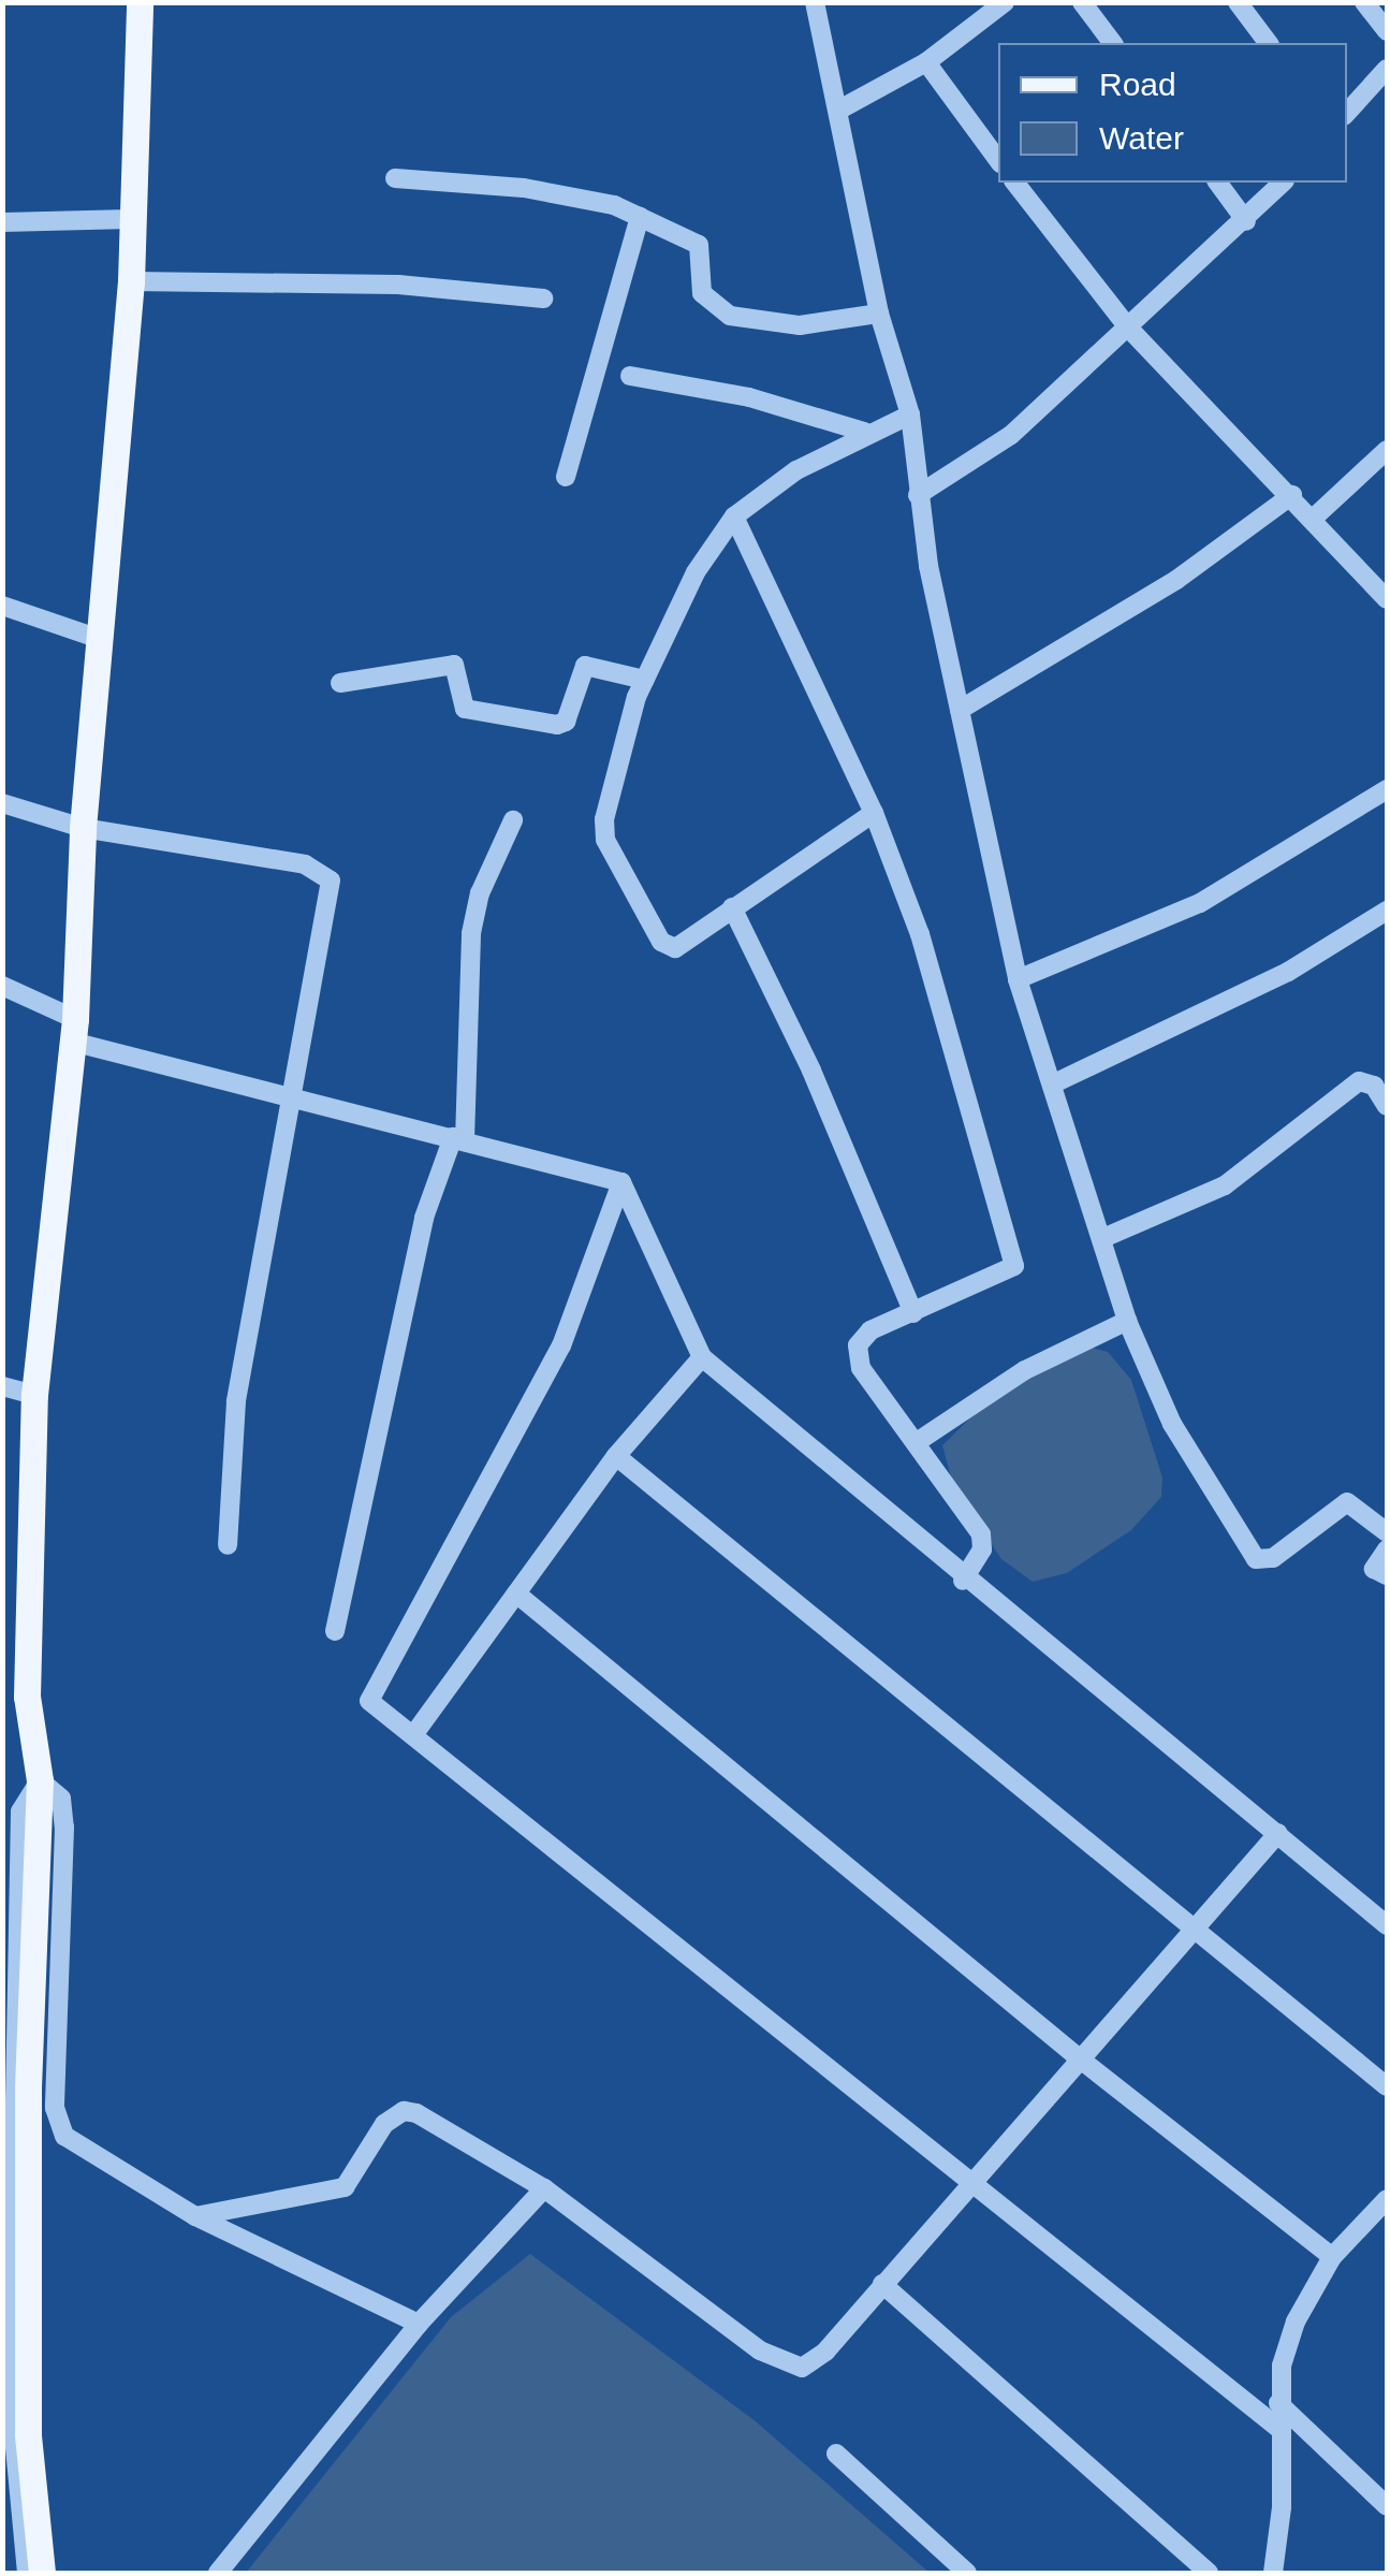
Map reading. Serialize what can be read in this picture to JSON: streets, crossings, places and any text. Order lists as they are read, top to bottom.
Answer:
{
  "legend": ["Road", "Water"]
}
